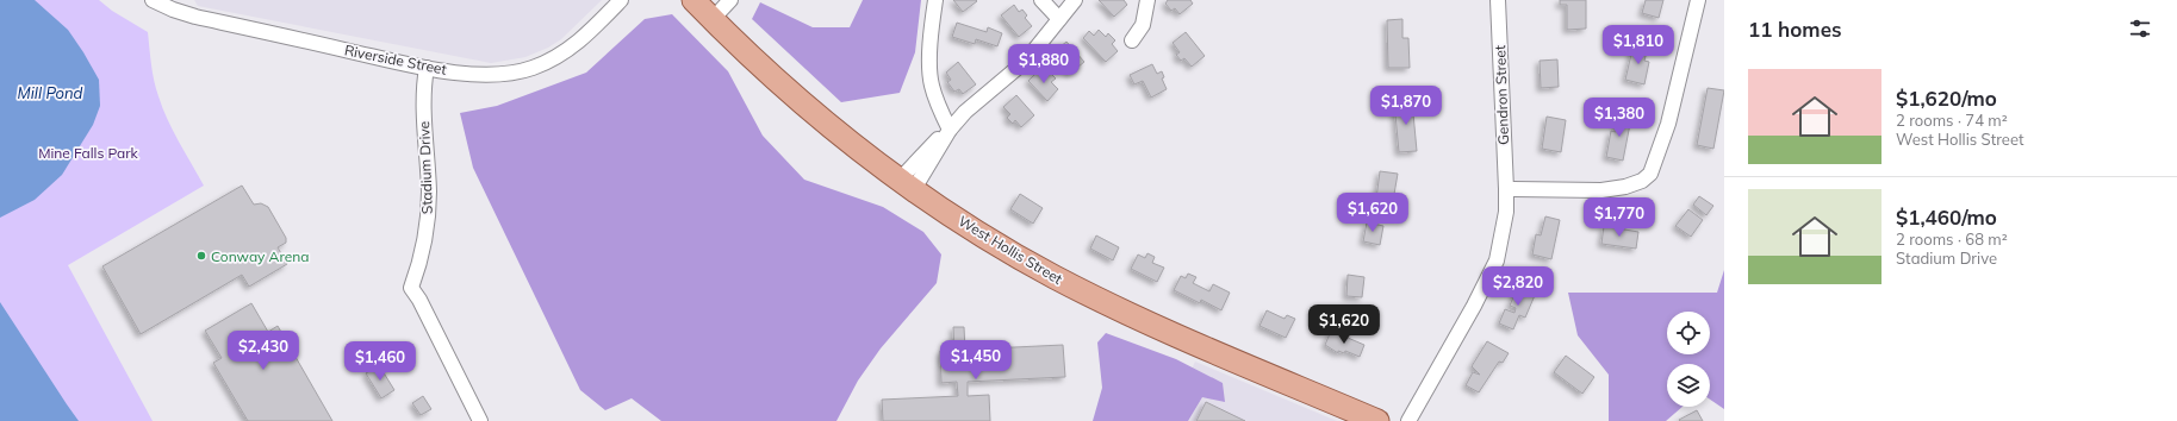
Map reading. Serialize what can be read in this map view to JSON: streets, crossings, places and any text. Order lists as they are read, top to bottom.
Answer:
{
  "streets": {
    "main road": ["West Hollis Street"],
    "street": ["Riverside Street", "Gendron Street", "Stadium Drive"]
  },
  "crossings": [
    ["Riverside Street", "Stadium Drive"]
  ],
  "water": ["Mill Pond"],
  "parks": ["Mine Falls Park"],
  "places": ["Conway Arena"],
  "page": {
    "heading": "11 homes",
    "price": [
      "$1,810",
      "$1,880",
      "$1,870",
      "$1,380",
      "$1,620",
      "$1,770",
      "$2,820",
      "$1,620",
      "$2,430",
      "$1,450",
      "$1,460"
    ],
    "list": [
      {
        "name": "$1,620/mo",
        "note": "2 rooms · 74 m² · West Hollis Street"
      },
      {
        "name": "$1,460/mo",
        "note": "2 rooms · 68 m² · Stadium Drive"
      }
    ]
  }
}
